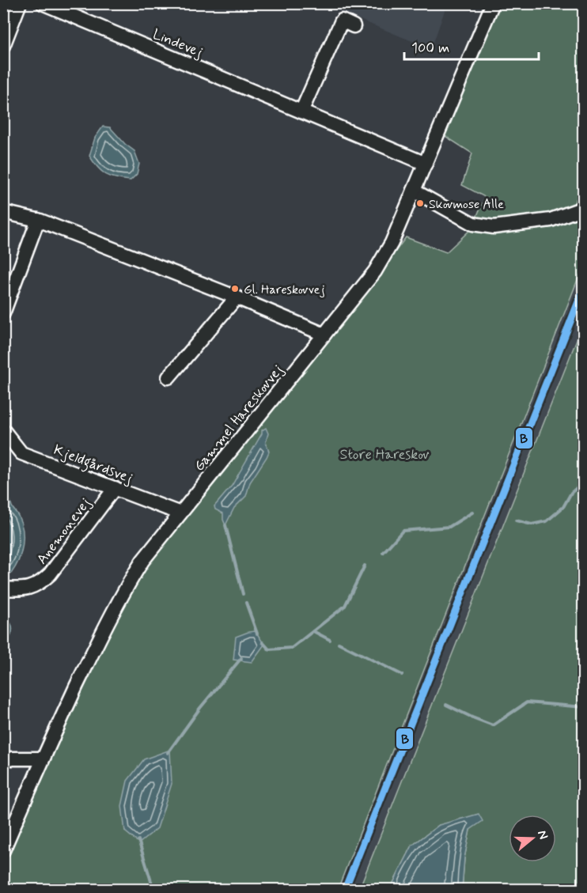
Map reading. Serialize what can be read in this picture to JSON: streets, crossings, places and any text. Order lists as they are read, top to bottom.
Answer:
{
  "streets": {
    "street": [
      "Lindevej",
      "Gammel Hareskovvej",
      "Kjeldgårdsvej",
      "Anemonevej"
    ]
  },
  "crossings": [
    ["Lindevej", "Gammel Hareskovvej"],
    ["Gammel Hareskovvej", "Kjeldgårdsvej"],
    ["Kjeldgårdsvej", "Anemonevej"]
  ],
  "parks": ["Store Hareskov"],
  "places": ["Skovmose Alle", "Gl. Hareskovvej"],
  "lines": ["transit line B"],
  "scale_bar": "100 m",
  "north": "right"
}
